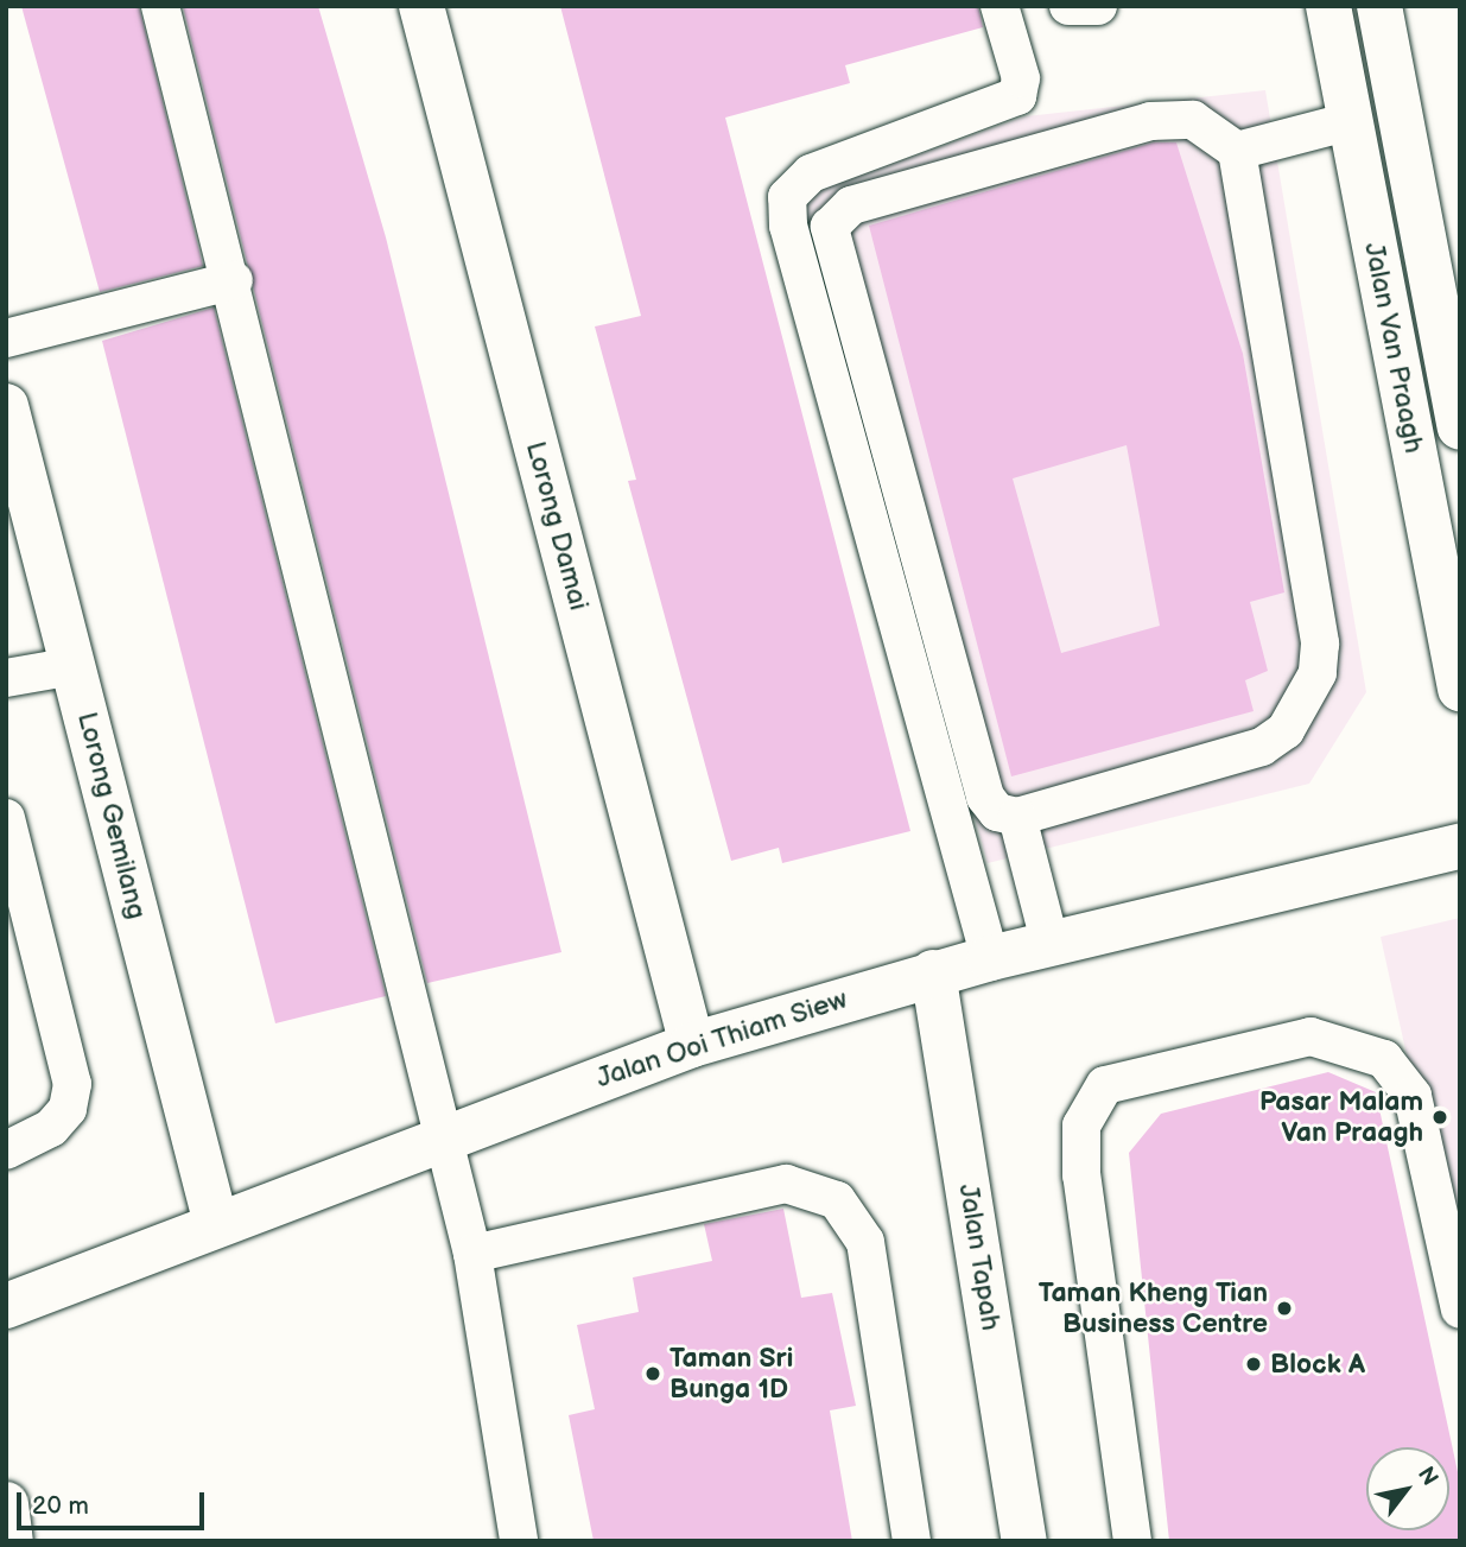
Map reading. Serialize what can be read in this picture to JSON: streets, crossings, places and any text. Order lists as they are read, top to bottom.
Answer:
{
  "streets": {
    "street": [
      "Jalan Van Praagh",
      "Lorong Damai",
      "Lorong Gemilang",
      "Jalan Ooi Thiam Siew",
      "Jalan Tapah"
    ]
  },
  "crossings": [
    ["Lorong Damai", "Jalan Ooi Thiam Siew"],
    ["Lorong Gemilang", "Jalan Ooi Thiam Siew"],
    ["Jalan Ooi Thiam Siew", "Jalan Tapah"]
  ],
  "places": [
    "Pasar Malam Van Praagh",
    "Taman Kheng Tian Business Centre",
    "Block A",
    "Taman Sri Bunga 1D"
  ],
  "scale_bar": "20 m",
  "north": "top right"
}
